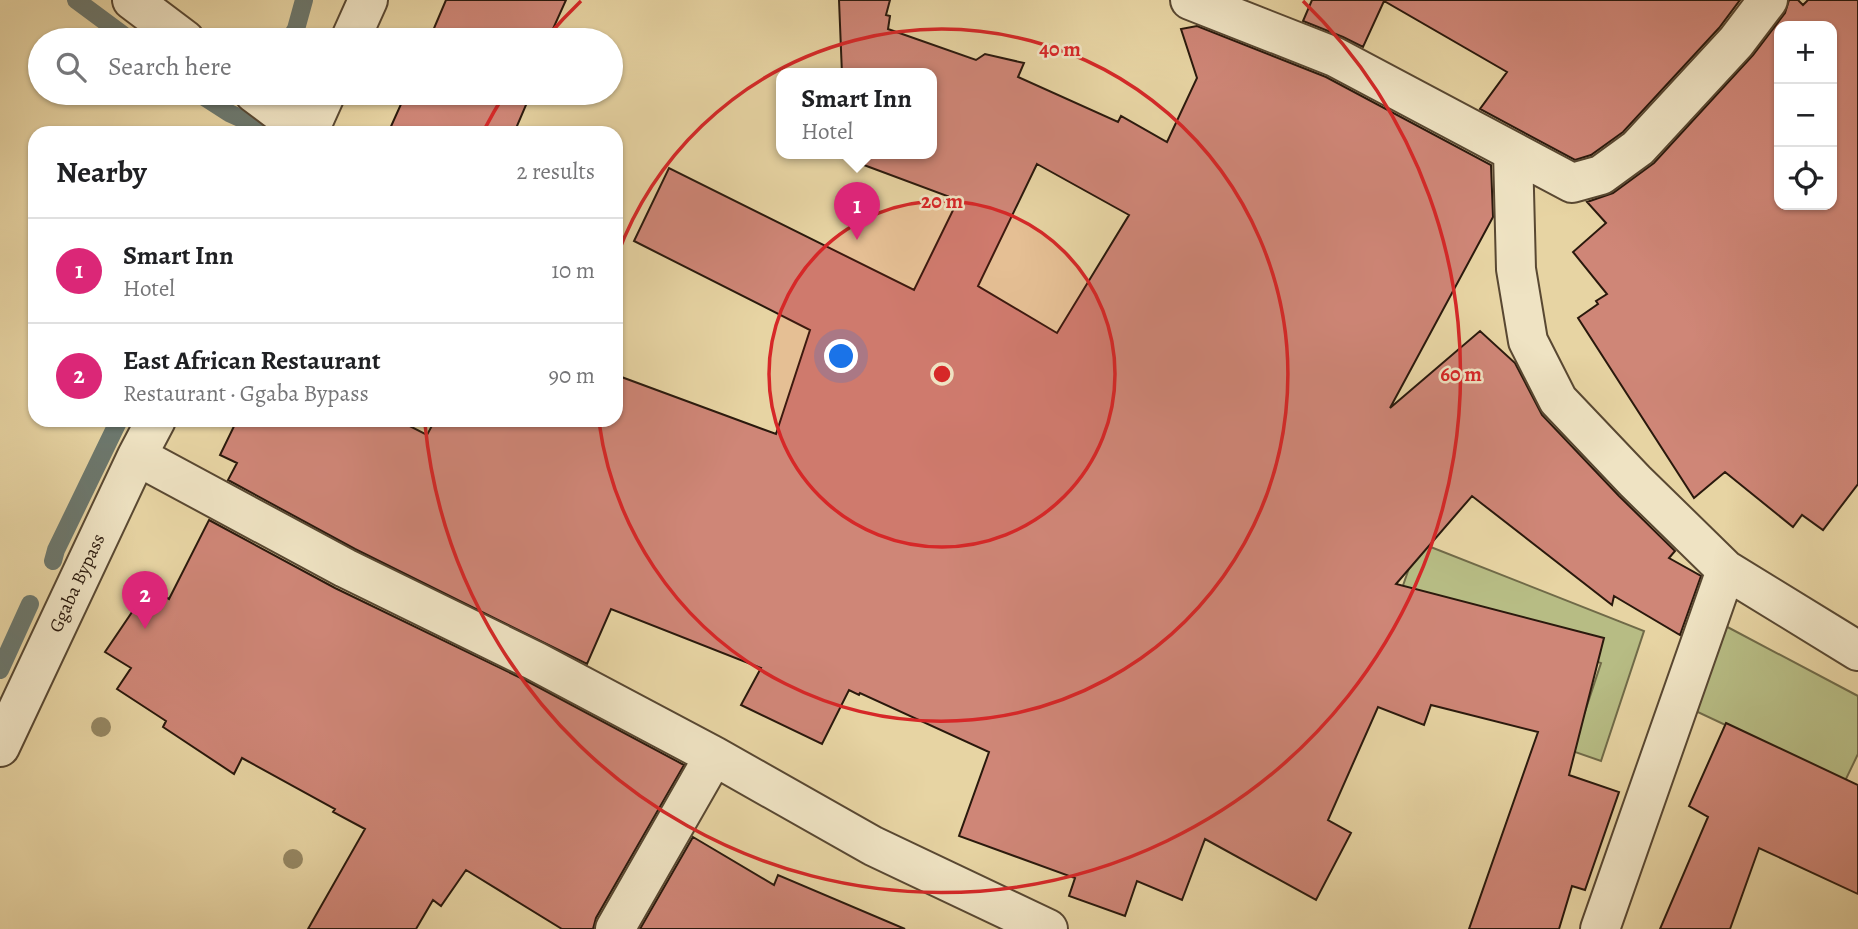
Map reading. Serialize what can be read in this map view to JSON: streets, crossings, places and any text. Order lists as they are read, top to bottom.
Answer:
{
  "streets": {
    "street": ["Ggaba Bypass"]
  },
  "page": {
    "map_buttons": ["+", "−"],
    "search": "Search here",
    "popup": ["Smart Inn", "Hotel"],
    "heading": ["Nearby", "2 results"],
    "pins": ["1", "2"],
    "list": [
      {
        "mark": "1",
        "name": "Smart Inn",
        "note": "Hotel",
        "value": "10 m"
      },
      {
        "mark": "2",
        "name": "East African Restaurant",
        "note": "Restaurant · Ggaba Bypass",
        "value": "90 m"
      }
    ]
  },
  "rings": ["40 m", "20 m", "60 m"]
}
